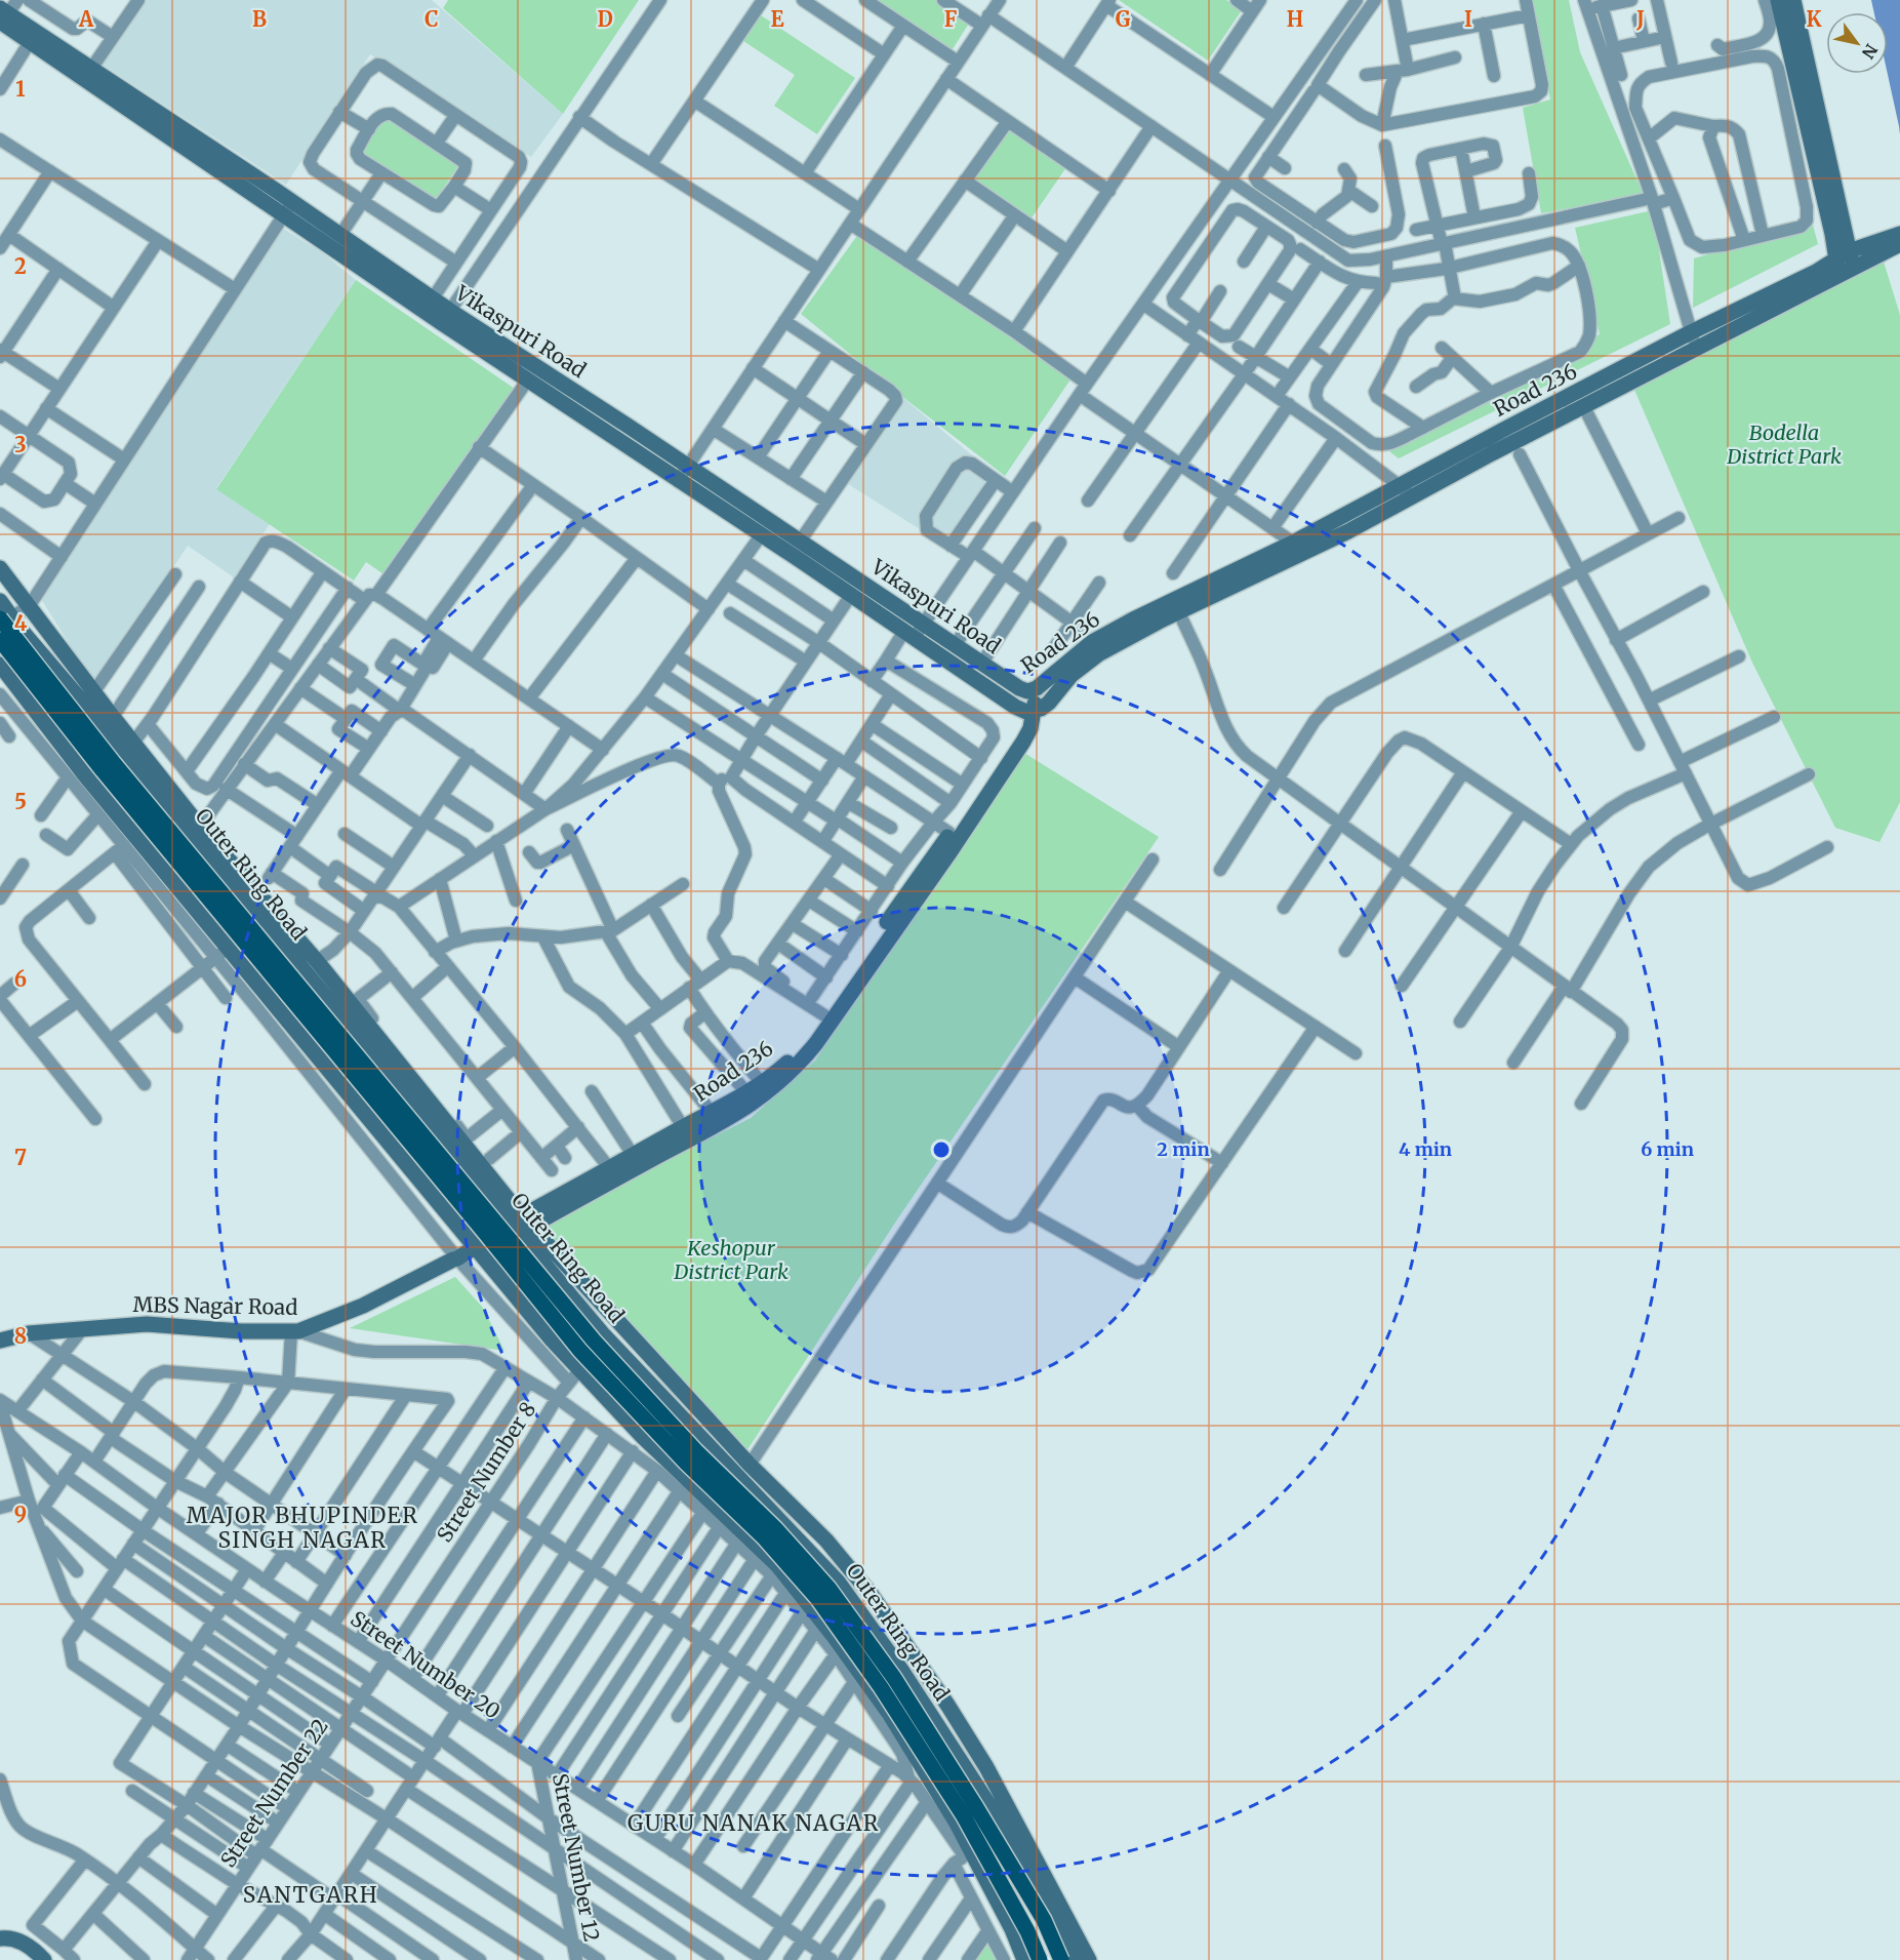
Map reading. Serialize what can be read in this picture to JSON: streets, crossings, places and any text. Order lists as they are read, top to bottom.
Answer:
{
  "streets": {
    "main road": ["Outer Ring Road"],
    "street": [
      "Vikaspuri Road",
      "Road 236",
      "MBS Nagar Road",
      "Street Number 8",
      "Street Number 20",
      "Street Number 22",
      "Street Number 12"
    ]
  },
  "crossings": [
    ["Vikaspuri Road", "Road 236"],
    ["Street Number 8", "Street Number 20"],
    ["Street Number 8", "Street Number 22"],
    ["Street Number 20", "Street Number 22"],
    ["Street Number 20", "Street Number 12"]
  ],
  "districts": ["MAJOR BHUPINDER SINGH NAGAR", "GURU NANAK NAGAR", "SANTGARH"],
  "parks": ["Bodella District Park", "Keshopur District Park"],
  "north": "bottom right",
  "grid": {
    "columns": [
      "A",
      "B",
      "C",
      "D",
      "E",
      "F",
      "G",
      "H",
      "I",
      "J",
      "K"
    ],
    "rows": [
      "1",
      "2",
      "3",
      "4",
      "5",
      "6",
      "7",
      "8",
      "9"
    ]
  },
  "rings": ["2 min", "4 min", "6 min"]
}
